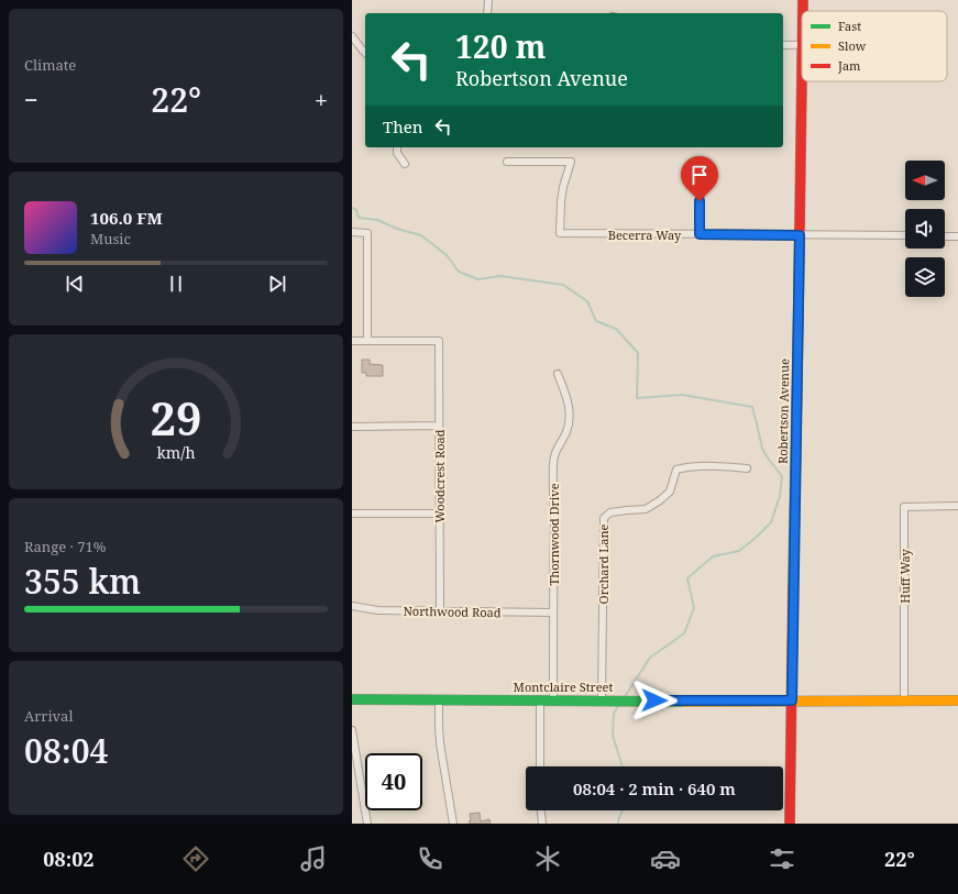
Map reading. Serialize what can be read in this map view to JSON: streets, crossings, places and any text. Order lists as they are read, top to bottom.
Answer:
{
  "streets": {
    "street": [
      "Becerra Way",
      "Robertson Avenue",
      "Woodcrest Road",
      "Thornwood Drive",
      "Orchard Lane",
      "Huff Way",
      "Northwood Road",
      "Montclaire Street"
    ]
  },
  "crossings": [
    ["Becerra Way", "Robertson Avenue"],
    ["Robertson Avenue", "Montclaire Street"],
    ["Woodcrest Road", "Northwood Road"],
    ["Thornwood Drive", "Northwood Road"],
    ["Thornwood Drive", "Montclaire Street"],
    ["Orchard Lane", "Montclaire Street"],
    ["Huff Way", "Montclaire Street"]
  ],
  "legend": ["Fast", "Slow", "Jam"],
  "north": "left",
  "page": {
    "tile": [
      "Climate",
      ["Range · 71%", "355 km"],
      ["Arrival", "08:04"]
    ],
    "turn": ["120 m", "Robertson Avenue"],
    "heat": ["−", "22°", "+"],
    "then": "Then",
    "song": ["106.0 FM", "Music"],
    "limit": "40",
    "trip": "08:04 · 2 min · 640 m",
    "tabs": ["08:02", "22°"],
    "gauge": ["29", "km/h"]
  }
}
